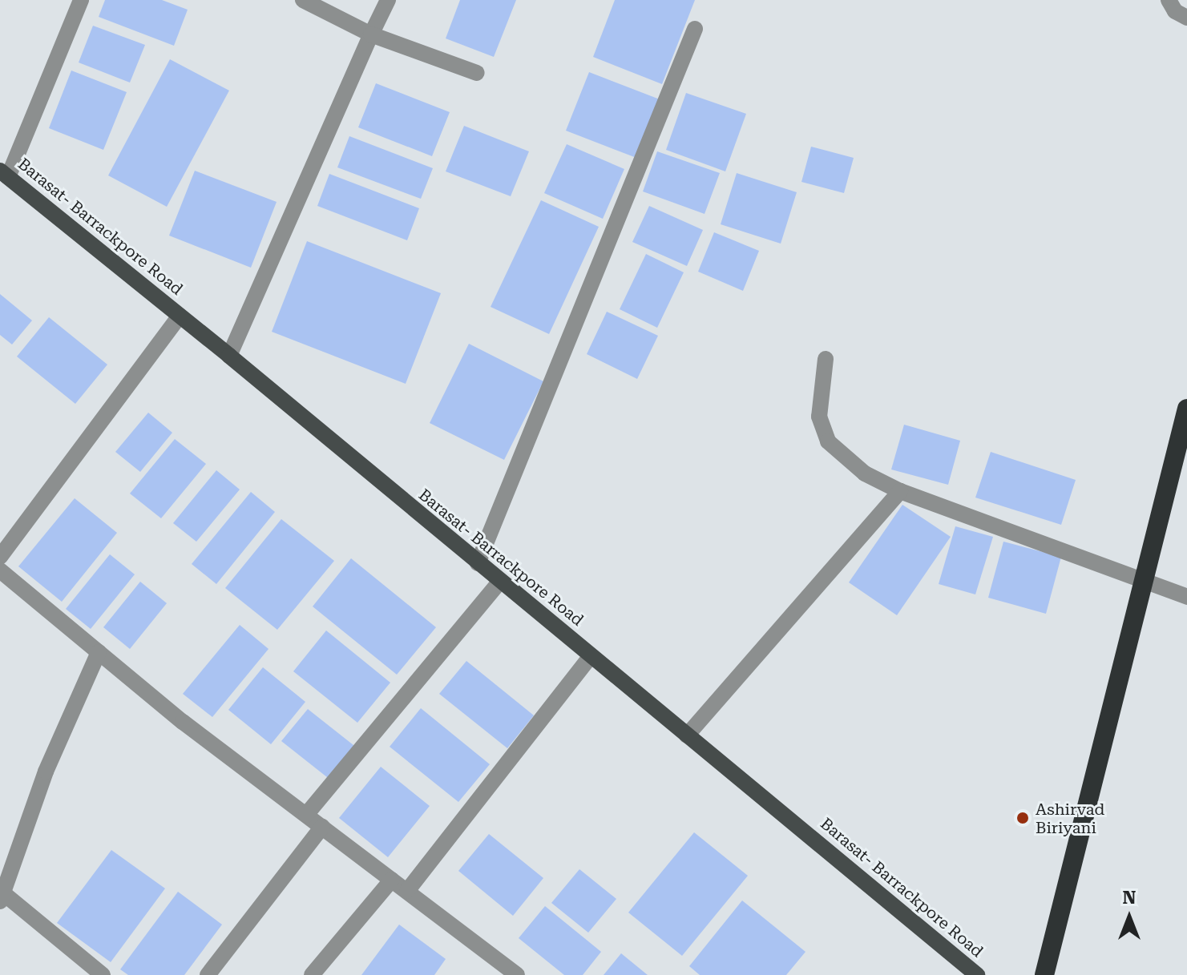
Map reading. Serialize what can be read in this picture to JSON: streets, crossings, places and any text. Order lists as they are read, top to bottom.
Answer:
{
  "streets": {
    "main road": ["Barasat- Barrackpore Road"]
  },
  "places": ["Ashirvad Biriyani"],
  "north": "top"
}
